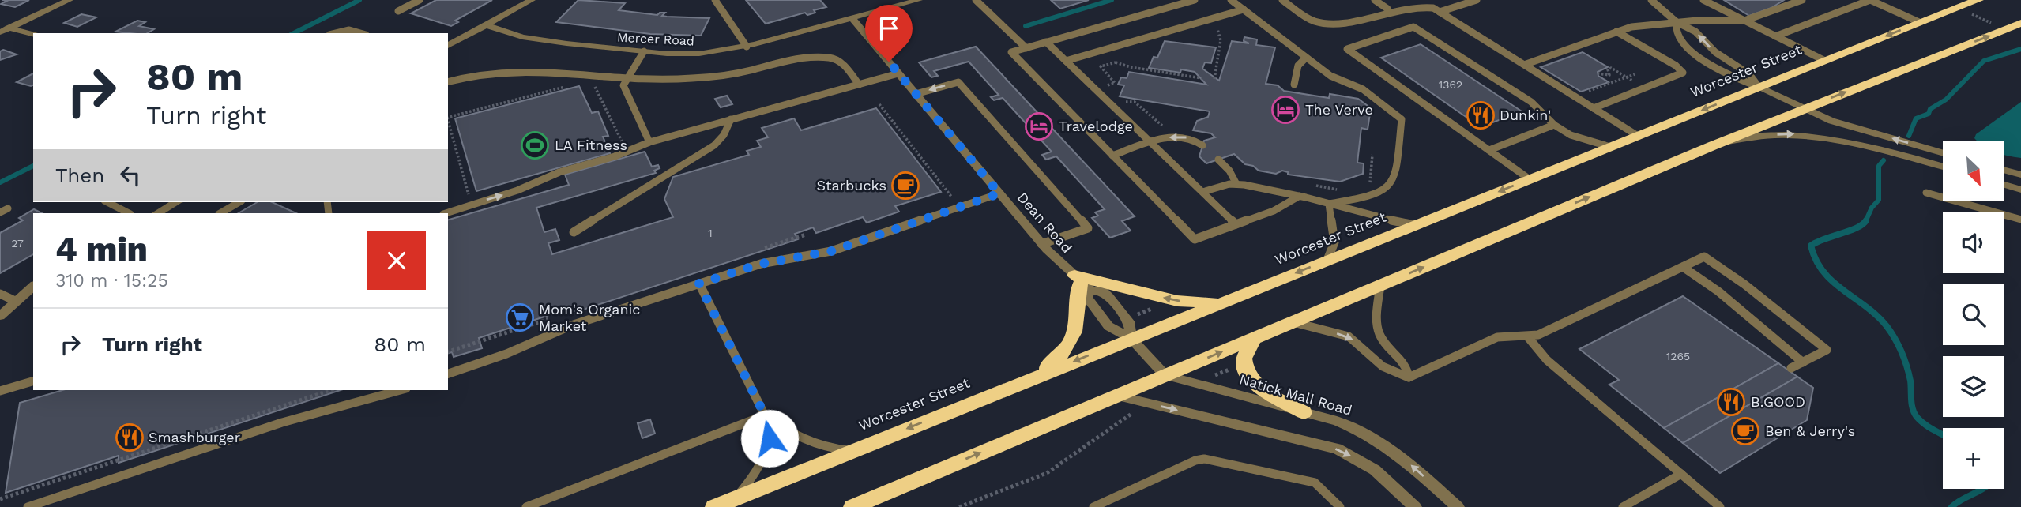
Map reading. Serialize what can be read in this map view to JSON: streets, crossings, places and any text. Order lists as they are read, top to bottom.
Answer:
{
  "streets": {
    "highway": ["Worcester Street"],
    "street": ["Mercer Road", "Dean Road", "Natick Mall Road"]
  },
  "crossings": [
    ["Mercer Road", "Dean Road"],
    ["Worcester Street", "Dean Road"],
    ["Dean Road", "Natick Mall Road"]
  ],
  "places": {
    "hotel": ["The Verve", "Travelodge"],
    "restaurant": ["Dunkin'", "B.GOOD", "Smashburger"],
    "sports": ["LA Fitness"],
    "cafe": ["Starbucks", "Ben & Jerry's"],
    "supermarket": ["Mom's Organic Market"]
  },
  "house_numbers": [
    "1362",
    "1",
    "27",
    "1265"
  ],
  "north": "bottom right",
  "page": {
    "turn": ["80 m", "Turn right"],
    "map_buttons": "+",
    "then": "Then",
    "heading": ["4 min", "310 m · 15:25"],
    "list": [
      {
        "name": "Turn right",
        "value": "80 m"
      }
    ]
  }
}
